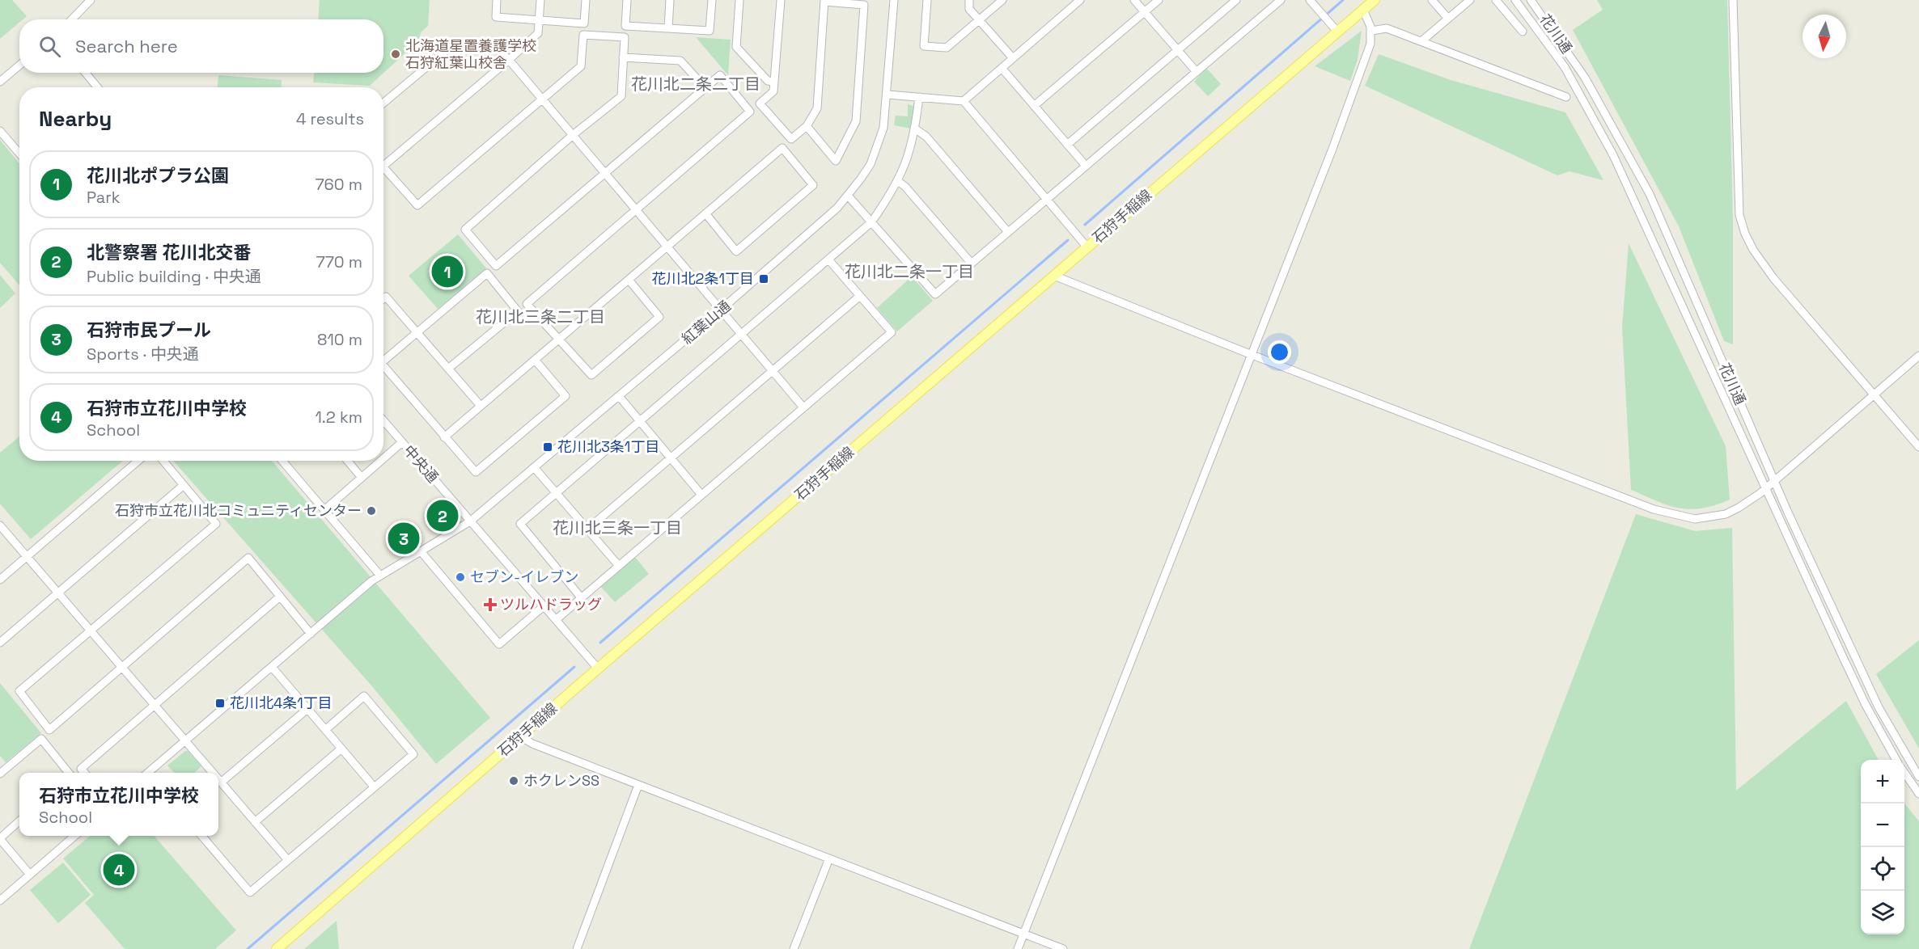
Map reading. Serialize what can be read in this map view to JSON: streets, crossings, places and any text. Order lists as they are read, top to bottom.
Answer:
{
  "streets": {
    "main road": ["石狩手稲線"],
    "street": ["花川通", "紅葉山通", "中央通"]
  },
  "crossings": [
    ["石狩手稲線", "中央通"],
    ["紅葉山通", "中央通"]
  ],
  "districts": [
    "花川北二条二丁目",
    "花川北二条一丁目",
    "花川北三条二丁目",
    "花川北三条一丁目"
  ],
  "places": {
    "other": [
      "北海道星置養護学校 石狩紅葉山校舎",
      "石狩市立花川北コミュニティセンター",
      "セブン-イレブン",
      "ホクレンSS"
    ],
    "transit": ["花川北2条1丁目", "花川北3条1丁目", "花川北4条1丁目"],
    "health": ["ツルハドラッグ"]
  },
  "north": "bottom",
  "page": {
    "search": "Search here",
    "heading": ["Nearby", "4 results"],
    "list": [
      {
        "mark": "1",
        "name": "花川北ポプラ公園",
        "note": "Park",
        "value": "760 m"
      },
      {
        "mark": "2",
        "name": "北警察署 花川北交番",
        "note": "Public building · 中央通",
        "value": "770 m"
      },
      {
        "mark": "3",
        "name": "石狩市民プール",
        "note": "Sports · 中央通",
        "value": "810 m"
      },
      {
        "mark": "4",
        "name": "石狩市立花川中学校",
        "note": "School",
        "value": "1.2 km"
      }
    ],
    "pins": [
      "1",
      "2",
      "3",
      "4"
    ],
    "map_buttons": ["+", "−"],
    "popup": ["石狩市立花川中学校", "School"]
  }
}
